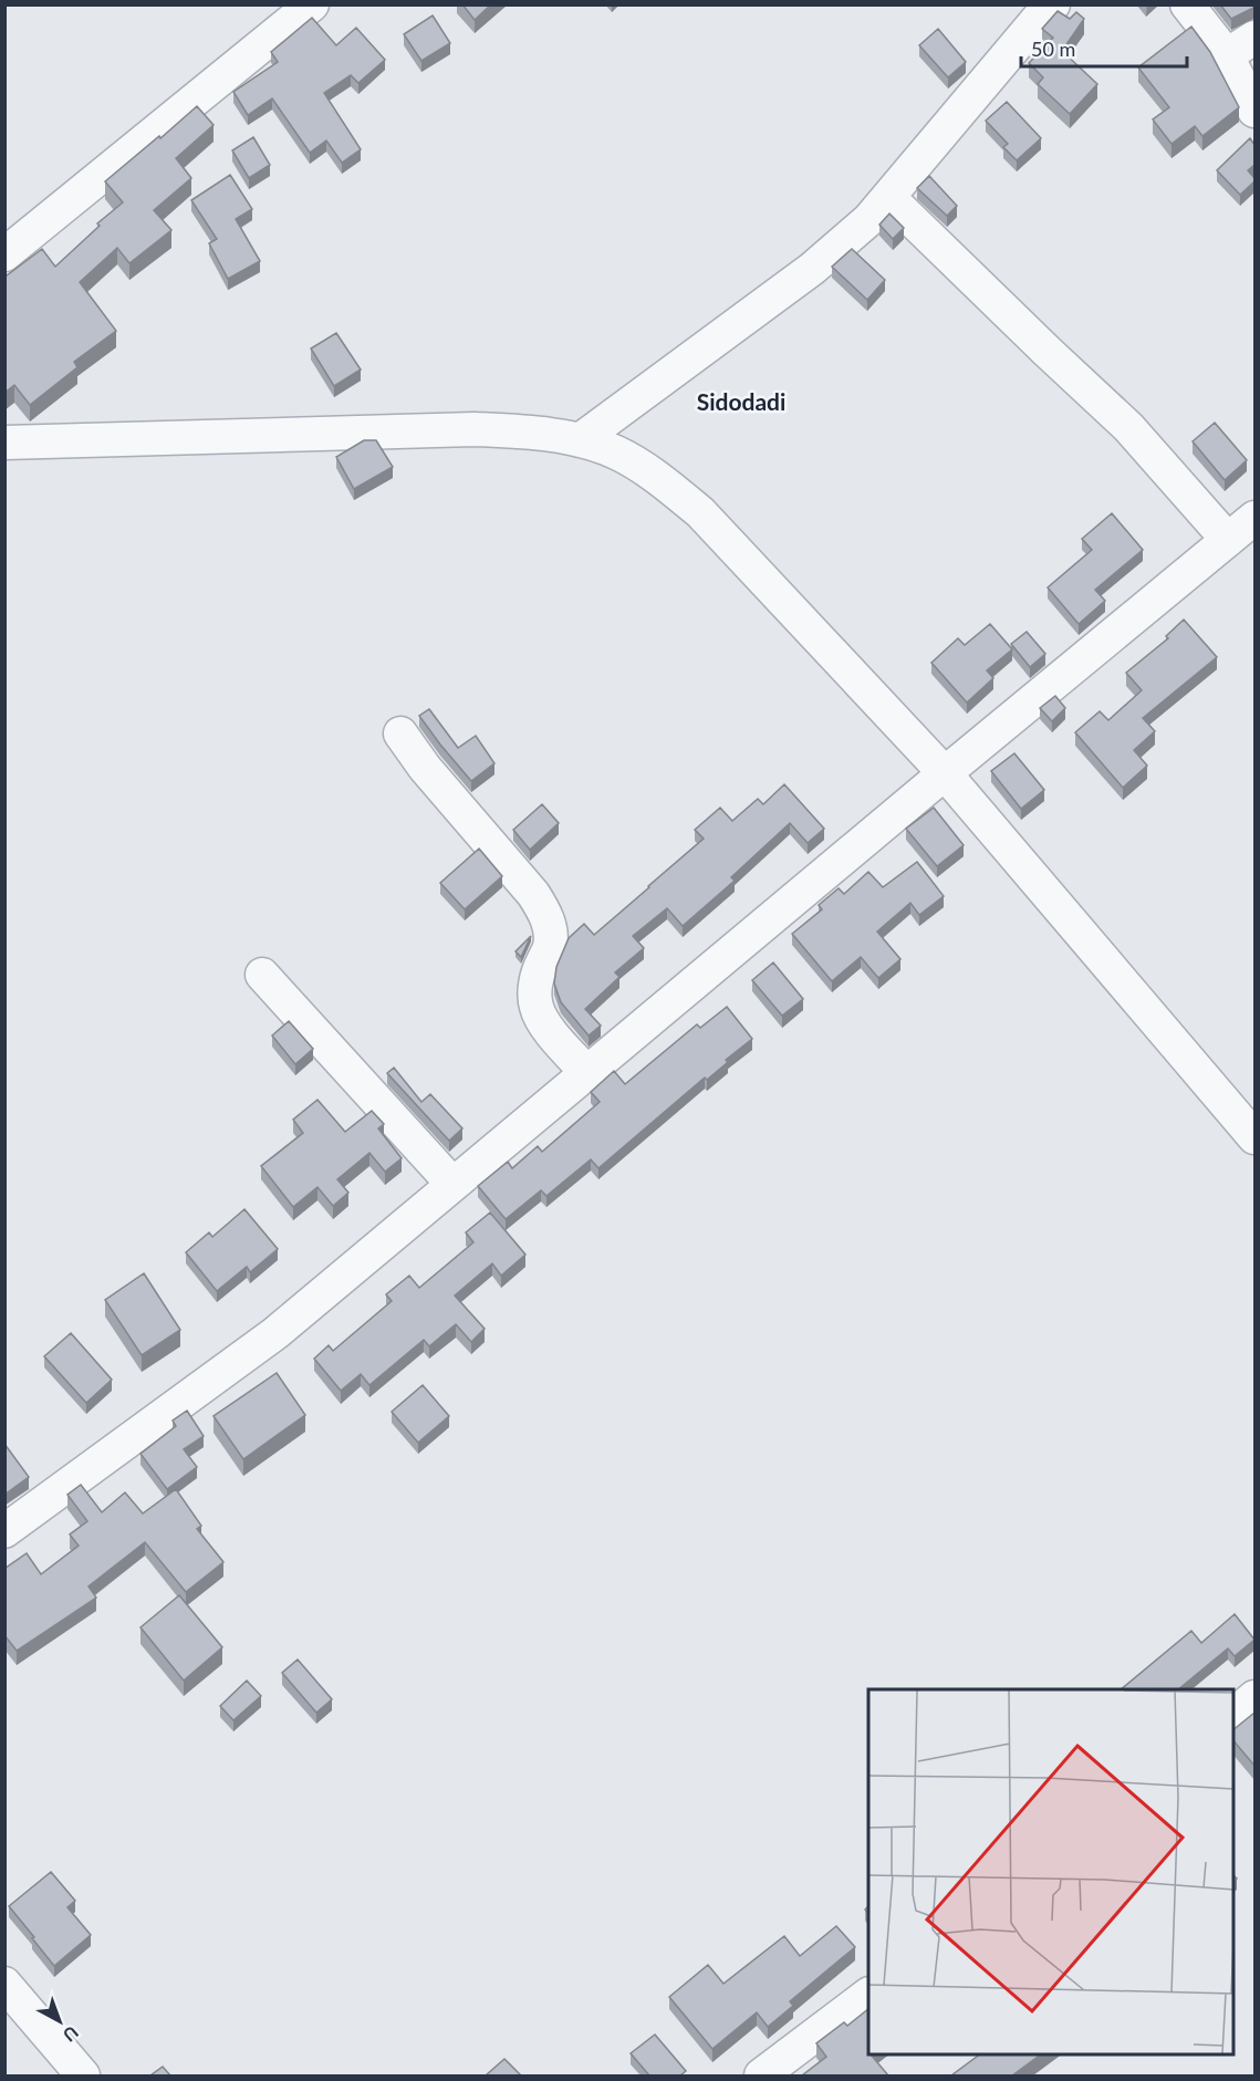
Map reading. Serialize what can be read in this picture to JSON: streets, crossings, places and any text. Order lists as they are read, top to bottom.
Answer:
{
  "districts": ["Sidodadi"],
  "scale_bar": "50 m",
  "north": "bottom right"
}
